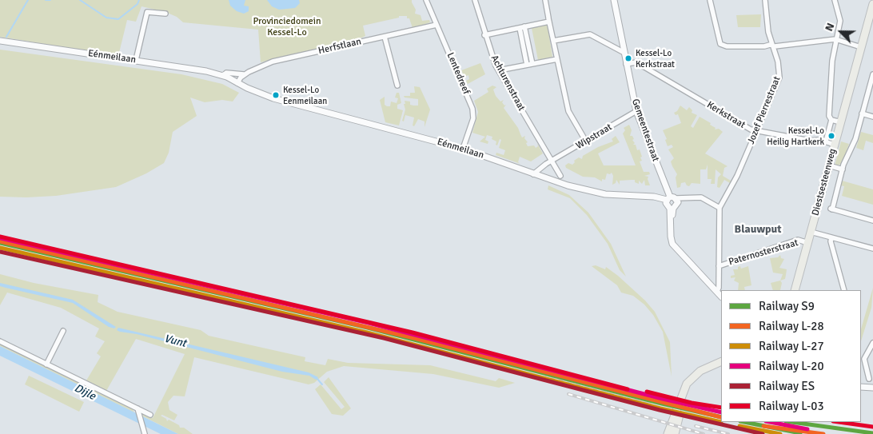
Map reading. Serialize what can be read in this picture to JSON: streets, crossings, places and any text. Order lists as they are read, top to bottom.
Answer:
{
  "streets": {
    "main road": ["Diestsesteenweg"],
    "street": [
      "Herfstlaan",
      "Eénmeilaan",
      "Lentedreef",
      "Achturenstraat",
      "Jozef Pierrestraat",
      "Kerkstraat",
      "Gemeentestraat",
      "Wipstraat",
      "Paternosterstraat"
    ]
  },
  "crossings": [
    ["Herfstlaan", "Eénmeilaan"],
    ["Herfstlaan", "Lentedreef"],
    ["Eénmeilaan", "Lentedreef"],
    ["Eénmeilaan", "Gemeentestraat"],
    ["Eénmeilaan", "Wipstraat"],
    ["Achturenstraat", "Wipstraat"],
    ["Jozef Pierrestraat", "Kerkstraat"],
    ["Kerkstraat", "Gemeentestraat"],
    ["Kerkstraat", "Diestsesteenweg"],
    ["Gemeentestraat", "Wipstraat"],
    ["Diestsesteenweg", "Paternosterstraat"]
  ],
  "districts": ["Blauwput"],
  "water": ["Vunt", "Dijle"],
  "parks": ["Provinciedomein Kessel-Lo"],
  "places": ["Kessel-Lo Kerkstraat", "Kessel-Lo Eenmeilaan", "Kessel-Lo Heilig Hartkerk"],
  "lines": [
    "rail line L-03",
    "rail line L-20",
    "rail line L-28",
    "rail line S9",
    "rail line L-27",
    "rail line ES"
  ],
  "legend": [
    "Railway S9",
    "Railway L-28",
    "Railway L-27",
    "Railway L-20",
    "Railway ES",
    "Railway L-03"
  ],
  "north": "top left"
}
